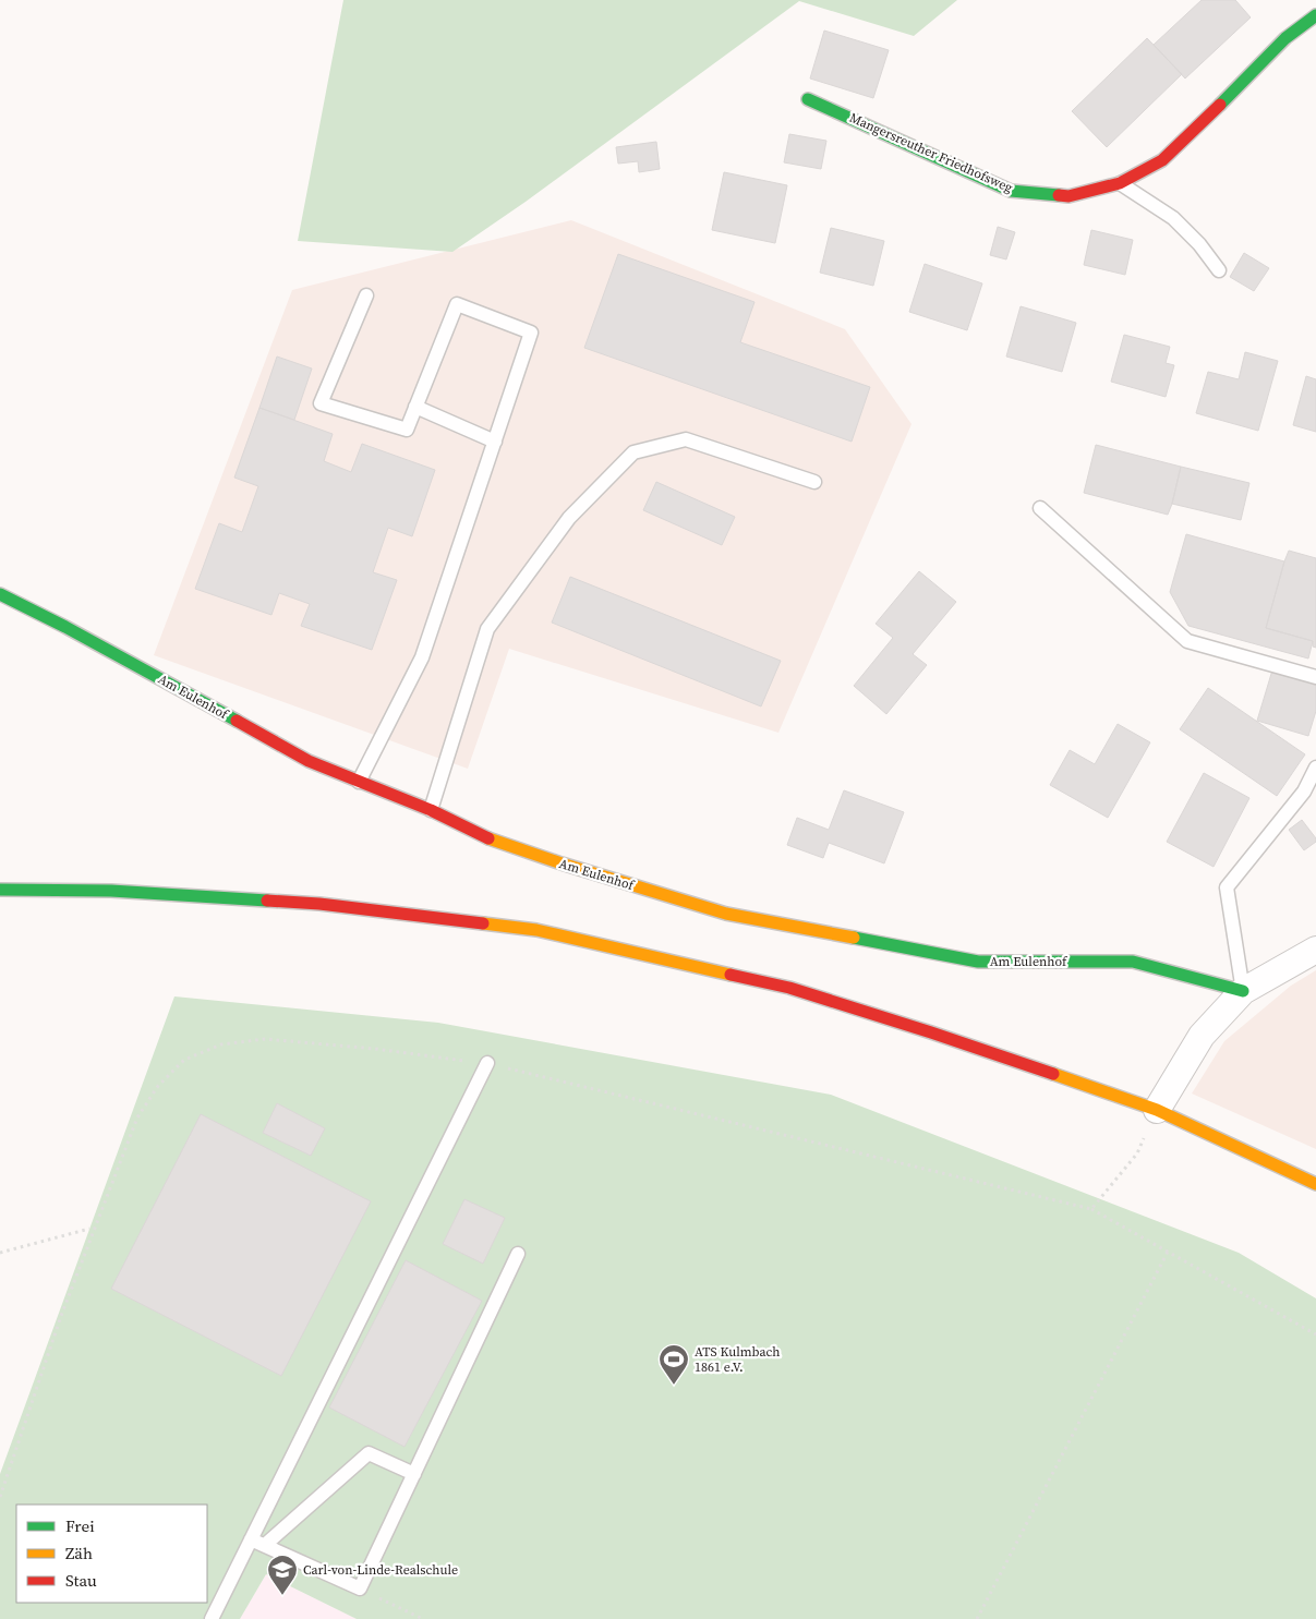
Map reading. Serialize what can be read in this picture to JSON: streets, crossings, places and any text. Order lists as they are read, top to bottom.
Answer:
{
  "streets": {
    "street": ["Mangersreuther Friedhofsweg", "Am Eulenhof"]
  },
  "places": {
    "sports": ["ATS Kulmbach 1861 e.V."],
    "school or university": ["Carl-von-Linde-Realschule"]
  },
  "legend": ["Frei", "Zäh", "Stau"]
}
